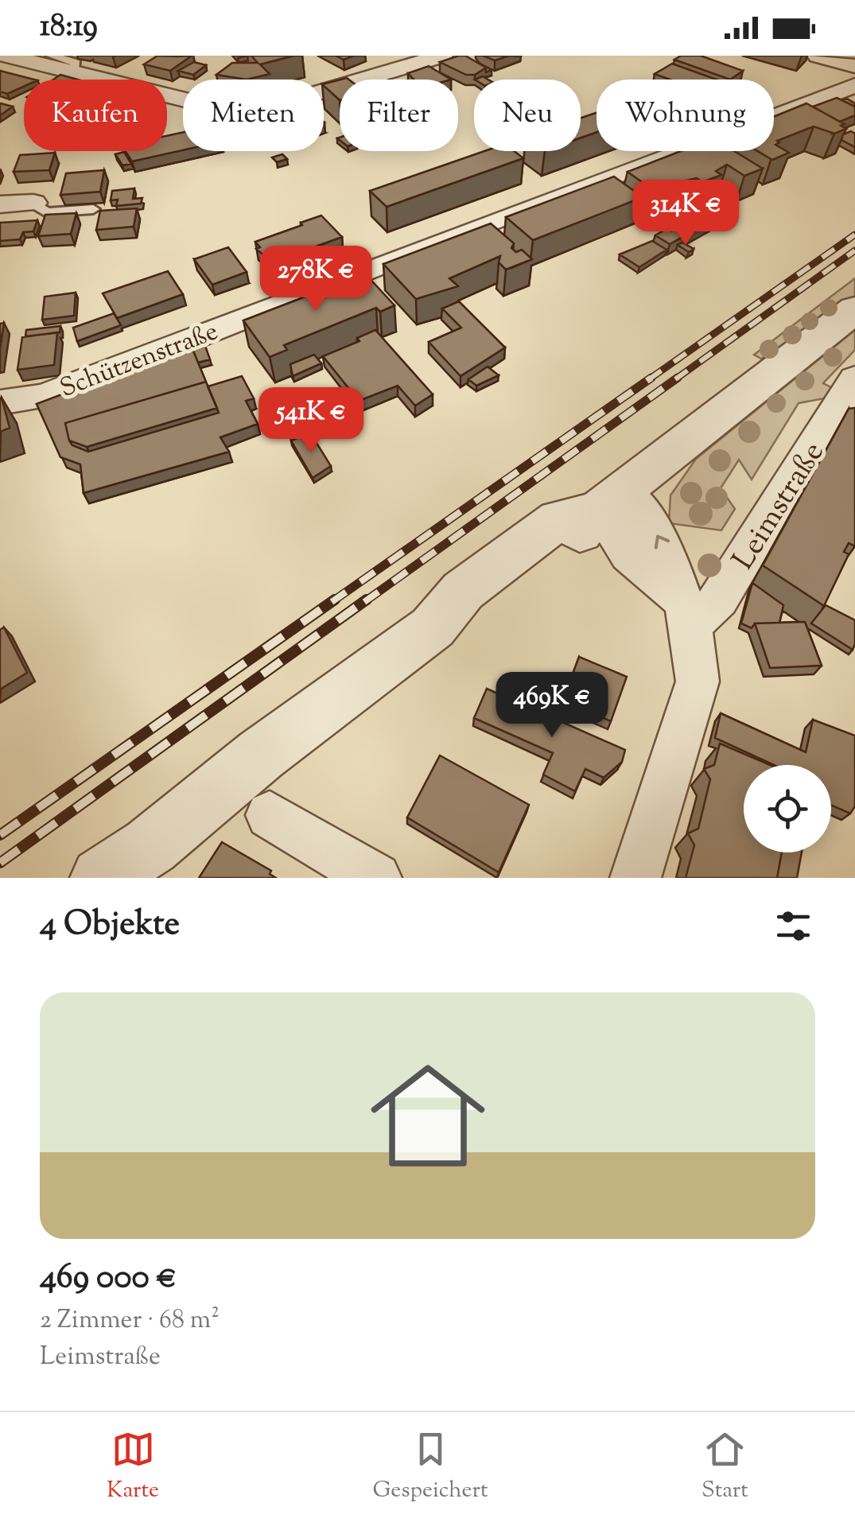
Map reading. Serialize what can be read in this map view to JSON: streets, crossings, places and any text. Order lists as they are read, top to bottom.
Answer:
{
  "streets": {
    "street": ["Schützenstraße", "Leimstraße"]
  },
  "page": {
    "status": "18:19",
    "chip": [
      "Kaufen",
      "Mieten",
      "Filter",
      "Neu",
      "Wohnung"
    ],
    "price": [
      "314K €",
      "278K €",
      "541K €",
      "469K €"
    ],
    "heading": "4 Objekte",
    "list": [
      {
        "name": "469 000 €",
        "note": "2 Zimmer · 68 m² · Leimstraße"
      }
    ],
    "tabs": ["Karte", "Gespeichert", "Start"]
  }
}
